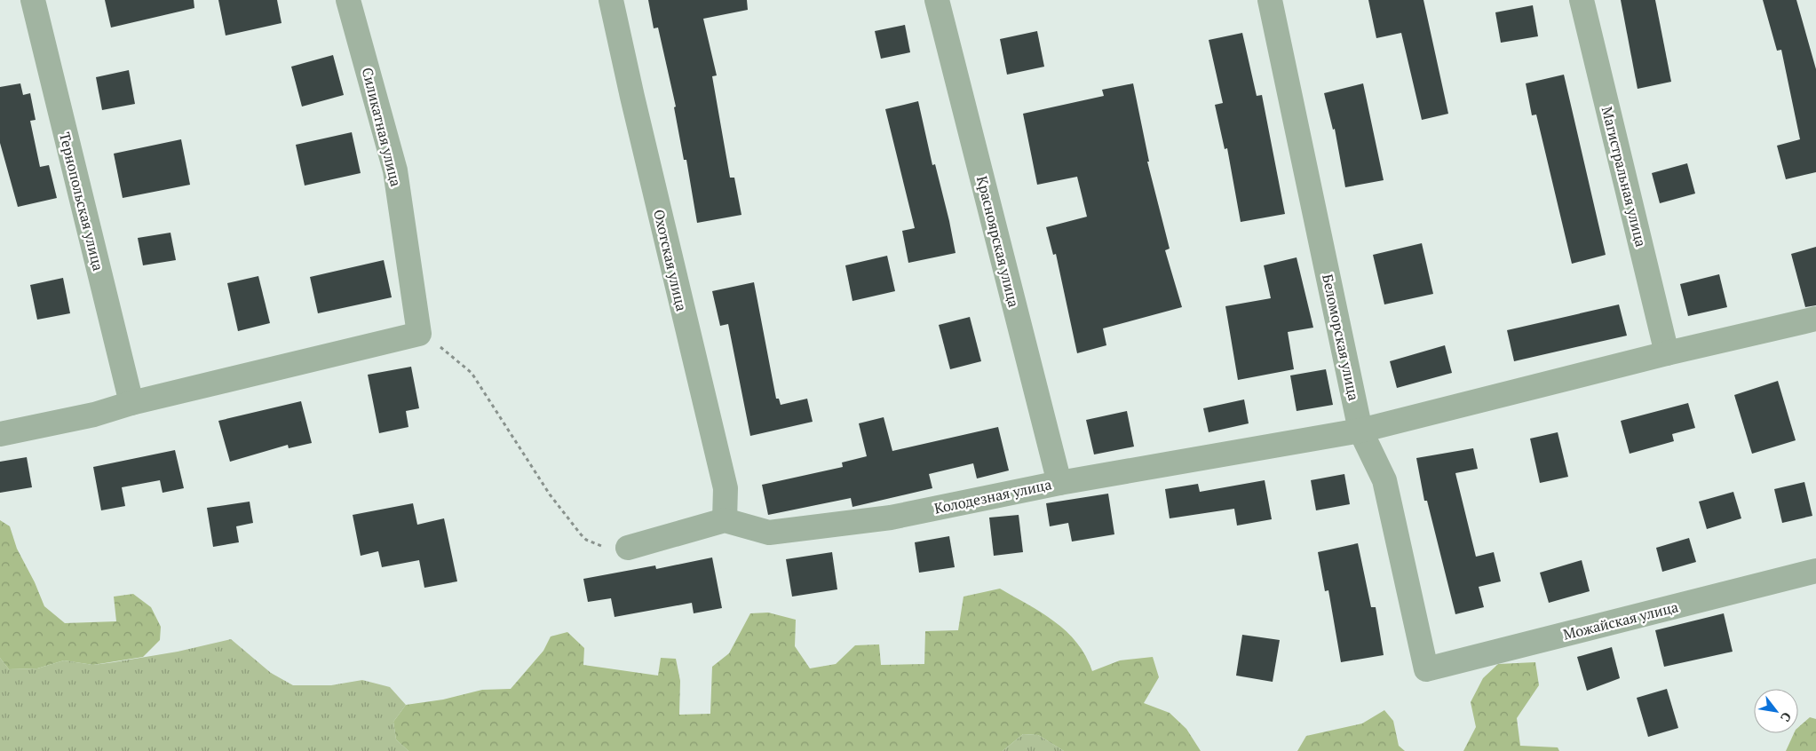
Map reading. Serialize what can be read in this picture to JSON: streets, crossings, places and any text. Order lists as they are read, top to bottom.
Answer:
{
  "streets": {
    "street": [
      "Силикатная улица",
      "Магистральная улица",
      "Тернопольская улица",
      "Красноярская улица",
      "Охотская улица",
      "Беломорская улица",
      "Колодезная улица",
      "Можайская улица"
    ]
  },
  "crossings": [
    ["Магистральная улица", "Колодезная улица"],
    ["Красноярская улица", "Колодезная улица"],
    ["Охотская улица", "Колодезная улица"],
    ["Беломорская улица", "Колодезная улица"],
    ["Беломорская улица", "Можайская улица"]
  ],
  "north": "bottom right"
}
